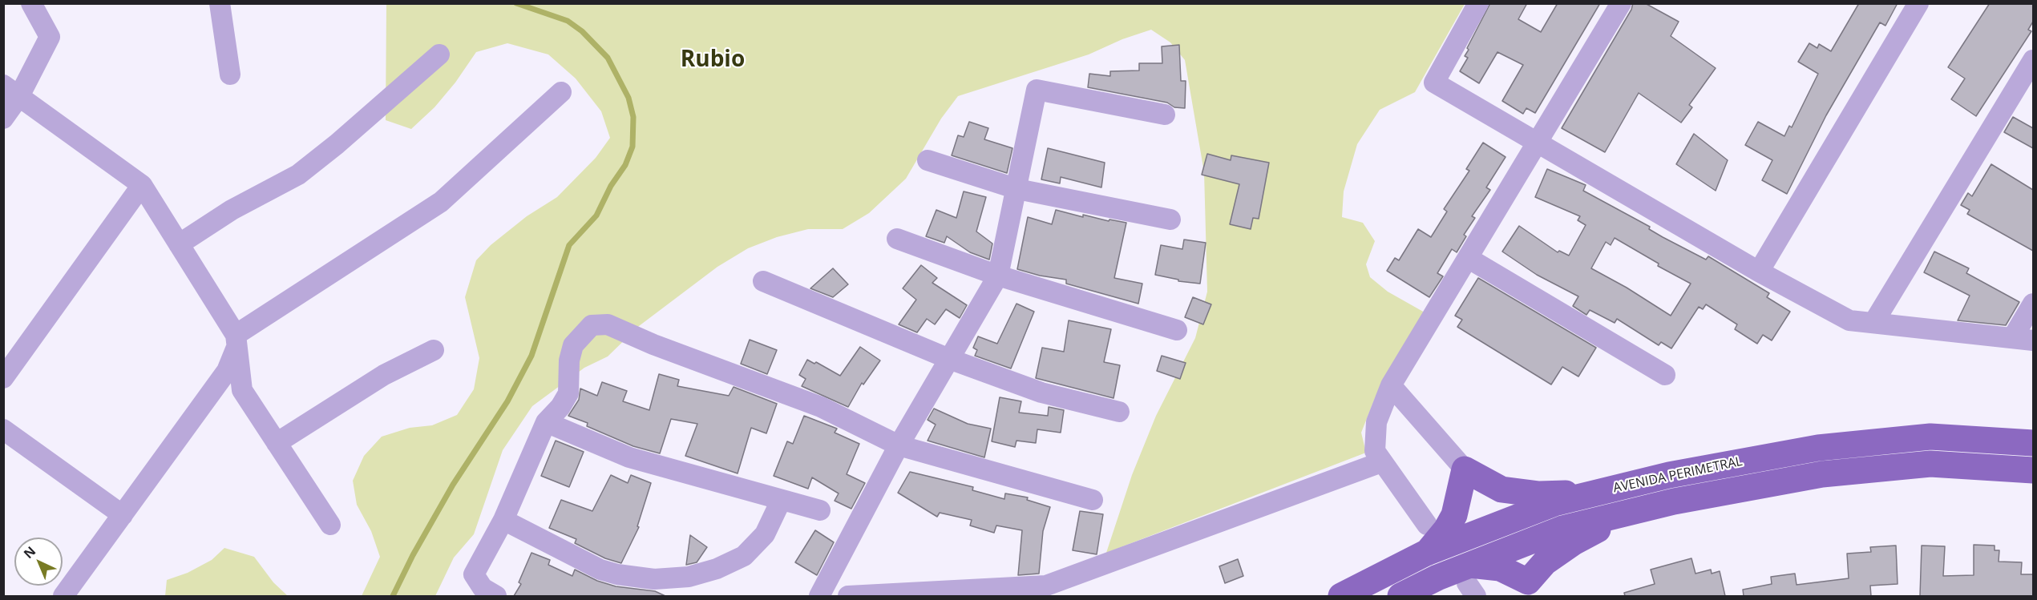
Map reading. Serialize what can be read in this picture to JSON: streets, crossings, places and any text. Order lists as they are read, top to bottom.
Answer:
{
  "streets": {
    "main road": ["AVENIDA PERIMETRAL"]
  },
  "districts": ["Rubio"],
  "north": "top left"
}
